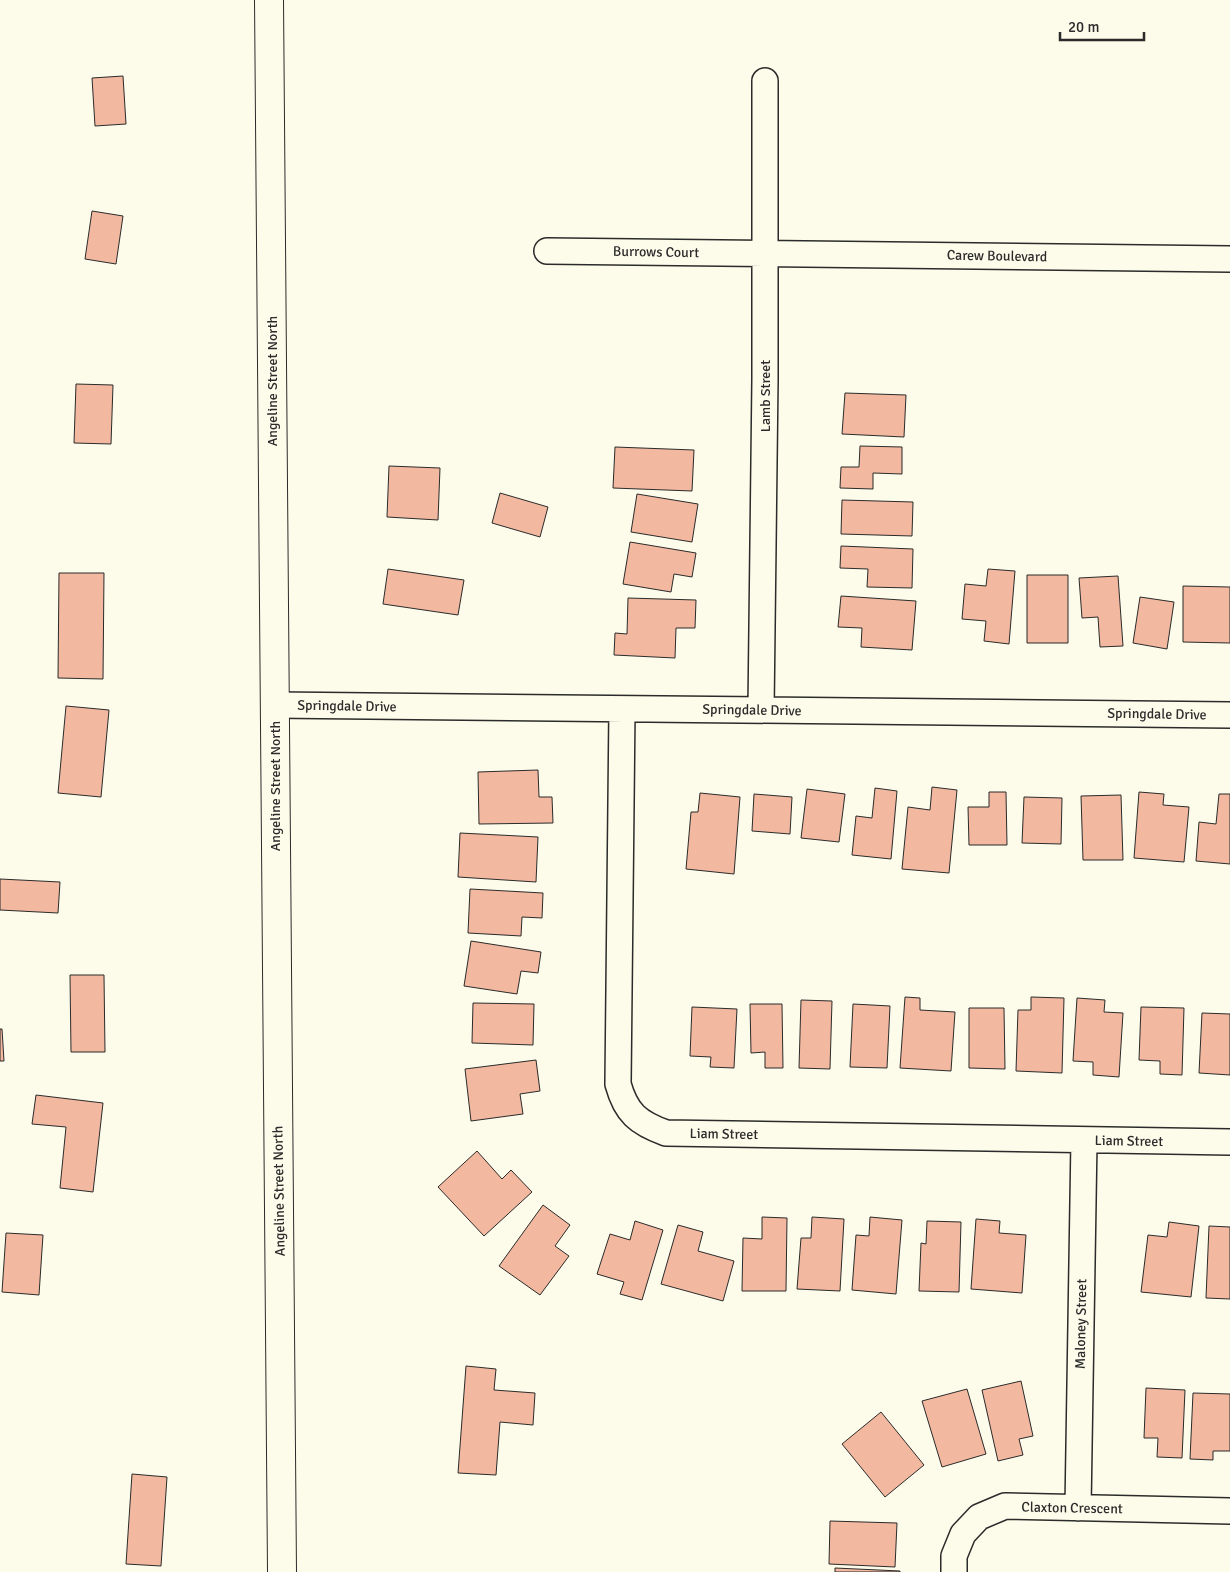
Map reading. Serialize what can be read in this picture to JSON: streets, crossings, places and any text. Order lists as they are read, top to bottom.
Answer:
{
  "streets": {
    "main road": ["Angeline Street North"],
    "street": [
      "Burrows Court",
      "Carew Boulevard",
      "Lamb Street",
      "Springdale Drive",
      "Liam Street",
      "Maloney Street",
      "Claxton Crescent"
    ]
  },
  "crossings": [
    ["Burrows Court", "Carew Boulevard"],
    ["Burrows Court", "Lamb Street"],
    ["Carew Boulevard", "Lamb Street"],
    ["Angeline Street North", "Springdale Drive"],
    ["Lamb Street", "Springdale Drive"],
    ["Springdale Drive", "Liam Street"],
    ["Liam Street", "Maloney Street"],
    ["Maloney Street", "Claxton Crescent"]
  ],
  "scale_bar": "20 m"
}
